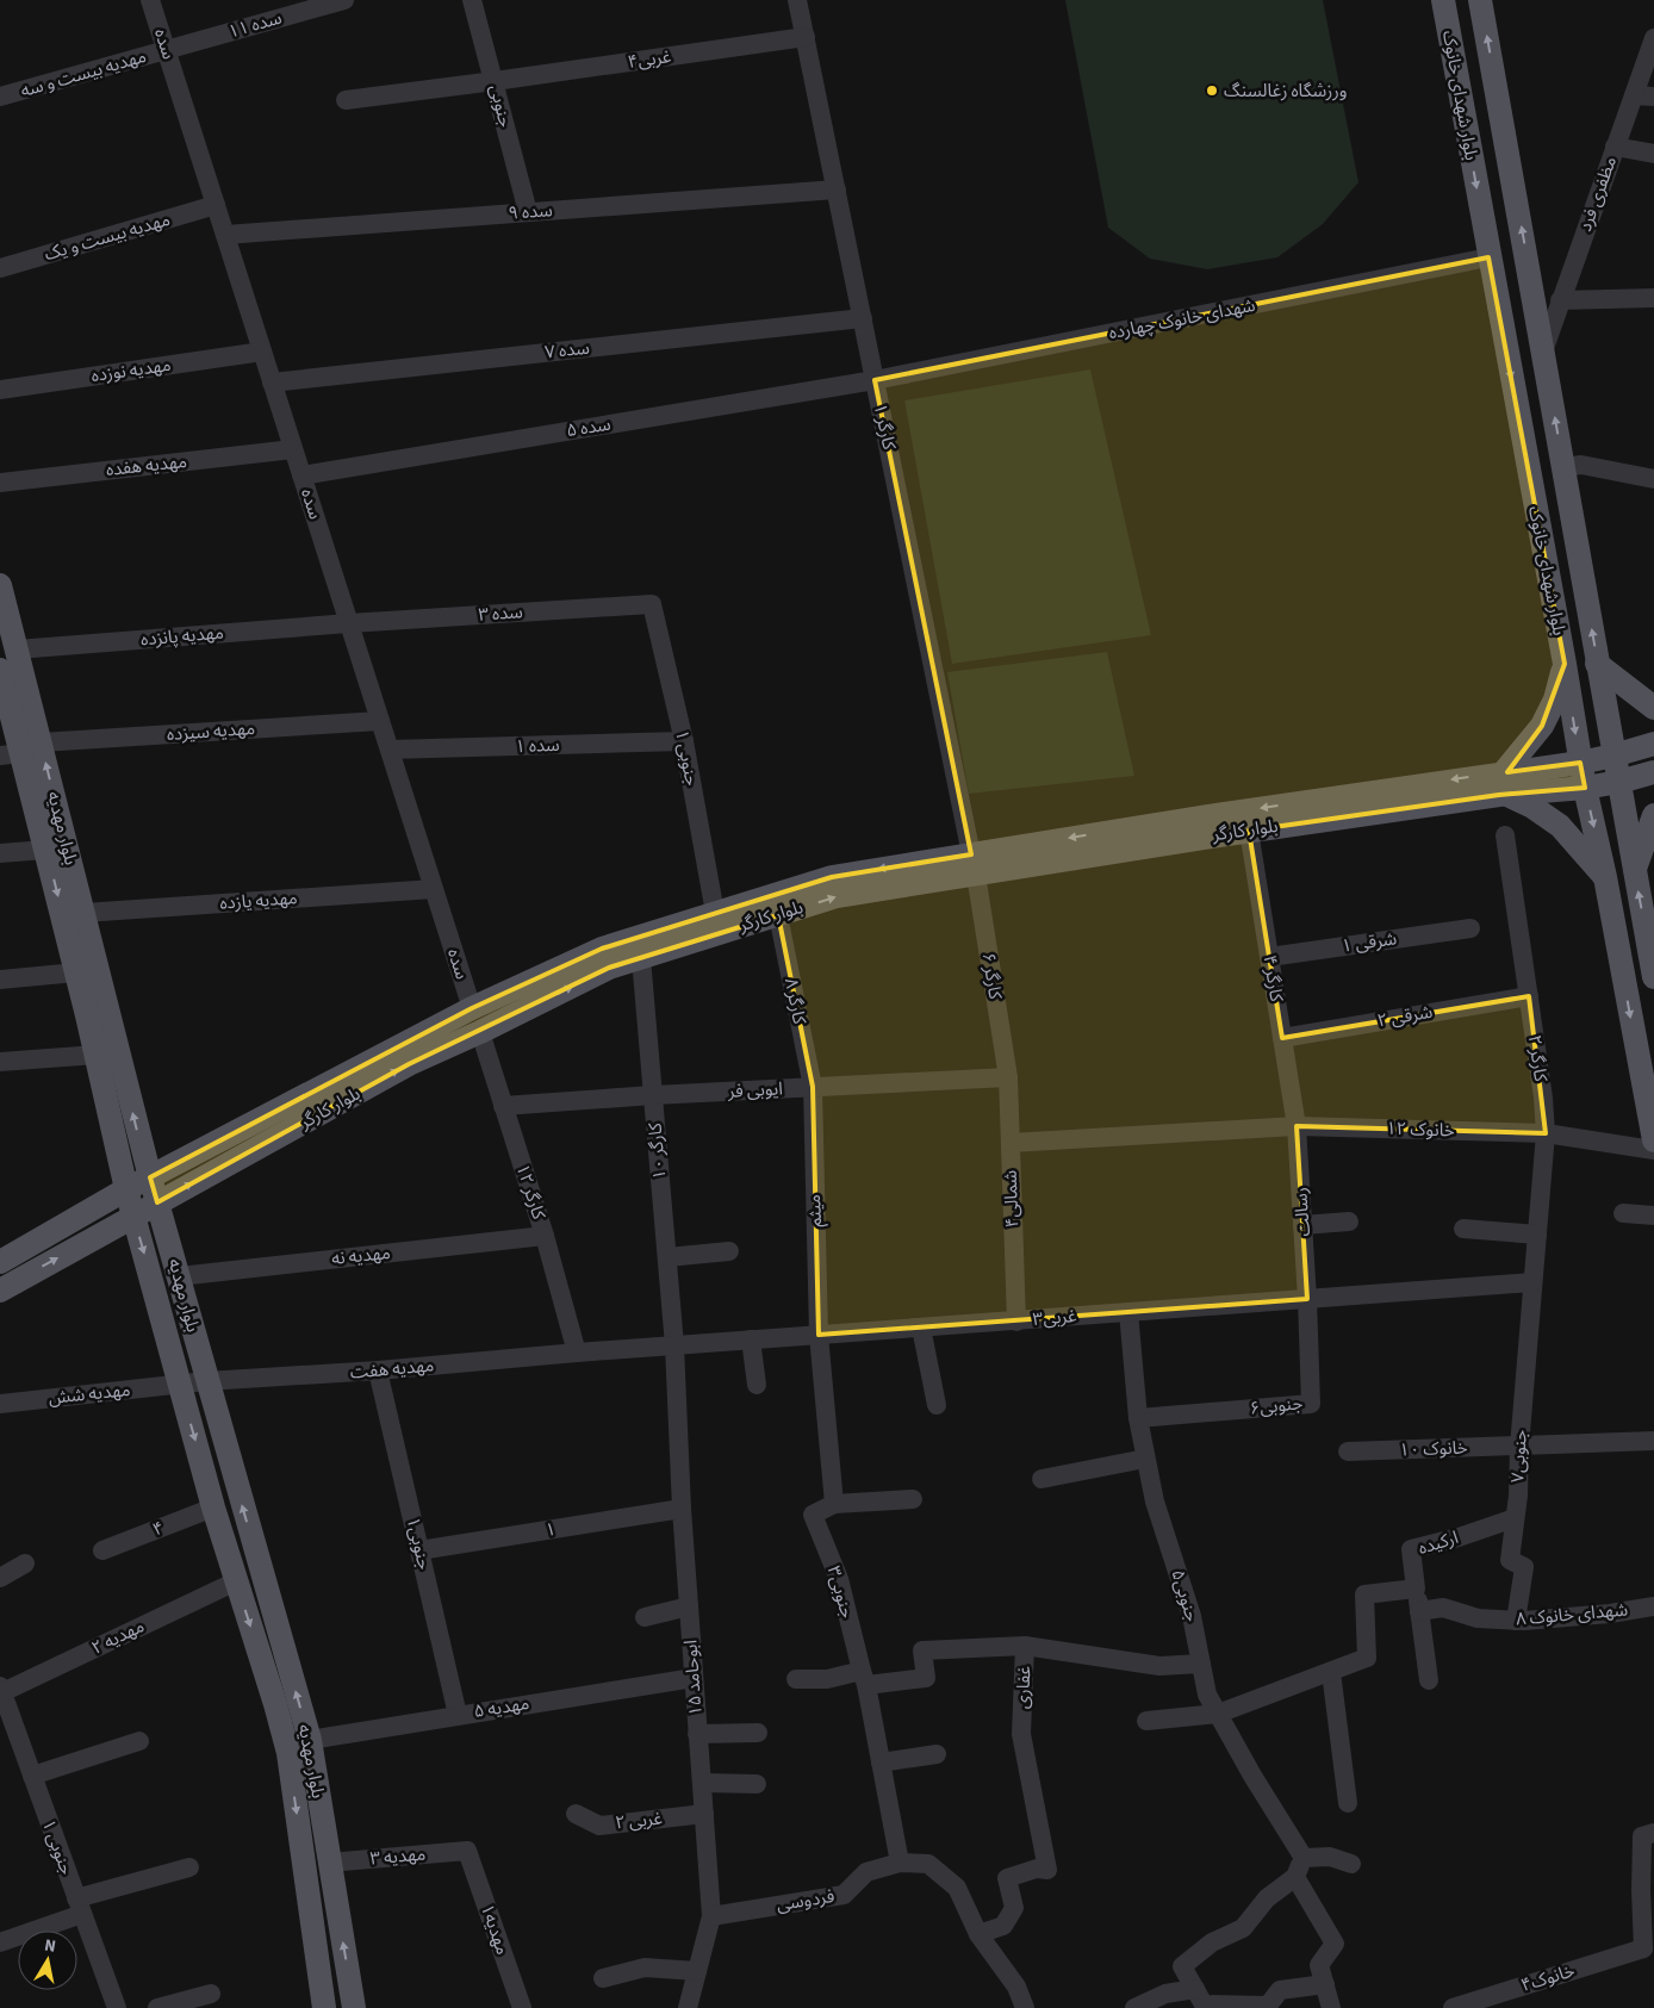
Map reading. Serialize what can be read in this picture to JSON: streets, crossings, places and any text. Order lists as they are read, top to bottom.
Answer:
{
  "streets": {
    "main road": ["بلوار شهدای خانوک", "بلوار مهدیه", "بلوار کارگر"],
    "street": [
      "سده ۱۱",
      "سده",
      "غربی۴",
      "مهدیه بیست و سه",
      "جنوبی",
      "مظفری فرد",
      "سده ۹",
      "مهدیه بیست و یک",
      "شهدای خانوک چهارده",
      "سده ۷",
      "مهدیه نوزده",
      "کارگر ۱",
      "سده ۵",
      "مهدیه هفده",
      "سده ۳",
      "مهدیه پانزده",
      "مهدیه سیزده",
      "سده ۱",
      "۱ جنوبی",
      "مهدیه یازده",
      "شرقی ۱",
      "کارگر ۶",
      "کارگر ۴",
      "کارگر ۸",
      "شرقی ۲",
      "کارگر ۲",
      "ایوبی فر",
      "خانوک ۱۲",
      "کارگر ۱۰",
      "کارگر ۱۲",
      "شمالی۴",
      "میثم",
      "رسالت",
      "مهدیه نه",
      "غربی۳",
      "مهدیه هفت",
      "مهدیه شش",
      "جنوبی۶",
      "خانوک ۱۰",
      "جنوبی۷",
      "۴",
      "۱",
      "جنوبی۱",
      "ارکیده",
      "جنوبی۳",
      "جنوبی۵",
      "شهدای خانوک ۸",
      "مهدیه ۲",
      "ابوحامد ۱۵",
      "غفاری",
      "مهدیه ۵",
      "۲ غربی",
      "مهدیه ۳",
      "فردوسی",
      "مهدیه۱",
      "خانوک۴"
    ]
  },
  "crossings": [
    ["سده ۱۱", "سده"],
    ["سده ۱۱", "مهدیه بیست و سه"],
    ["سده", "مهدیه بیست و سه"],
    ["سده", "سده ۹"],
    ["سده", "مهدیه بیست و یک"],
    ["سده", "سده ۷"],
    ["سده", "مهدیه نوزده"],
    ["سده", "سده ۵"],
    ["سده", "مهدیه هفده"],
    ["سده", "سده ۳"],
    ["سده", "مهدیه پانزده"],
    ["سده", "مهدیه سیزده"],
    ["سده", "سده ۱"],
    ["سده", "بلوار کارگر"],
    ["سده", "مهدیه یازده"],
    ["غربی۴", "جنوبی"],
    ["غربی۴", "کارگر ۱"],
    ["بلوار شهدای خانوک", "مظفری فرد"],
    ["بلوار شهدای خانوک", "شهدای خانوک چهارده"],
    ["بلوار شهدای خانوک", "بلوار کارگر"],
    ["جنوبی", "سده ۹"],
    ["سده ۹", "کارگر ۱"],
    ["شهدای خانوک چهارده", "کارگر ۱"],
    ["شهدای خانوک چهارده", "سده ۵"],
    ["سده ۷", "کارگر ۱"],
    ["کارگر ۱", "سده ۵"],
    ["کارگر ۱", "بلوار کارگر"],
    ["کارگر ۱", "کارگر ۶"],
    ["سده ۳", "مهدیه پانزده"],
    ["سده ۳", "۱ جنوبی"],
    ["مهدیه پانزده", "بلوار مهدیه"],
    ["مهدیه سیزده", "بلوار مهدیه"],
    ["سده ۱", "۱ جنوبی"],
    ["۱ جنوبی", "بلوار کارگر"],
    ["۱ جنوبی", "مهدیه ۲"],
    ["بلوار مهدیه", "بلوار کارگر"],
    ["بلوار مهدیه", "مهدیه یازده"],
    ["بلوار مهدیه", "مهدیه نه"],
    ["بلوار مهدیه", "مهدیه هفت"],
    ["بلوار مهدیه", "مهدیه شش"],
    ["بلوار مهدیه", "۴"],
    ["بلوار مهدیه", "مهدیه ۲"],
    ["بلوار مهدیه", "مهدیه ۵"],
    ["بلوار مهدیه", "مهدیه ۳"],
    ["بلوار کارگر", "کارگر ۶"],
    ["بلوار کارگر", "کارگر ۴"],
    ["بلوار کارگر", "کارگر ۸"],
    ["بلوار کارگر", "کارگر ۱۰"],
    ["بلوار کارگر", "کارگر ۱۲"],
    ["شرقی ۱", "کارگر ۴"],
    ["کارگر ۶", "ایوبی فر"],
    ["کارگر ۶", "شمالی۴"],
    ["کارگر ۴", "شرقی ۲"],
    ["کارگر ۴", "خانوک ۱۲"],
    ["کارگر ۴", "رسالت"],
    ["کارگر ۸", "ایوبی فر"],
    ["کارگر ۸", "میثم"],
    ["شرقی ۲", "کارگر ۲"],
    ["کارگر ۲", "خانوک ۱۲"],
    ["کارگر ۲", "غربی۳"],
    ["کارگر ۲", "جنوبی۷"],
    ["ایوبی فر", "کارگر ۱۰"],
    ["ایوبی فر", "کارگر ۱۲"],
    ["ایوبی فر", "شمالی۴"],
    ["ایوبی فر", "میثم"],
    ["خانوک ۱۲", "شمالی۴"],
    ["خانوک ۱۲", "رسالت"],
    ["کارگر ۱۰", "غربی۳"],
    ["کارگر ۱۰", "ابوحامد ۱۵"],
    ["کارگر ۱۲", "مهدیه نه"],
    ["کارگر ۱۲", "غربی۳"],
    ["کارگر ۱۲", "مهدیه هفت"],
    ["شمالی۴", "غربی۳"],
    ["میثم", "غربی۳"],
    ["رسالت", "غربی۳"],
    ["رسالت", "جنوبی۶"],
    ["غربی۳", "مهدیه هفت"],
    ["غربی۳", "جنوبی۶"],
    ["غربی۳", "جنوبی۷"],
    ["غربی۳", "جنوبی۵"],
    ["غربی۳", "ابوحامد ۱۵"],
    ["مهدیه هفت", "مهدیه شش"],
    ["مهدیه هفت", "جنوبی۱"],
    ["جنوبی۶", "جنوبی۵"],
    ["خانوک ۱۰", "جنوبی۷"],
    ["جنوبی۷", "ارکیده"],
    ["جنوبی۷", "شهدای خانوک ۸"],
    ["۱", "جنوبی۱"],
    ["۱", "ابوحامد ۱۵"],
    ["جنوبی۱", "مهدیه ۵"],
    ["جنوبی۳", "فردوسی"],
    ["جنوبی۵", "غفاری"],
    ["ابوحامد ۱۵", "مهدیه ۵"],
    ["ابوحامد ۱۵", "۲ غربی"],
    ["ابوحامد ۱۵", "فردوسی"],
    ["غفاری", "فردوسی"],
    ["مهدیه ۳", "مهدیه۱"]
  ],
  "places": ["ورزشگاه زغالسنگ"],
  "north": "top"
}
